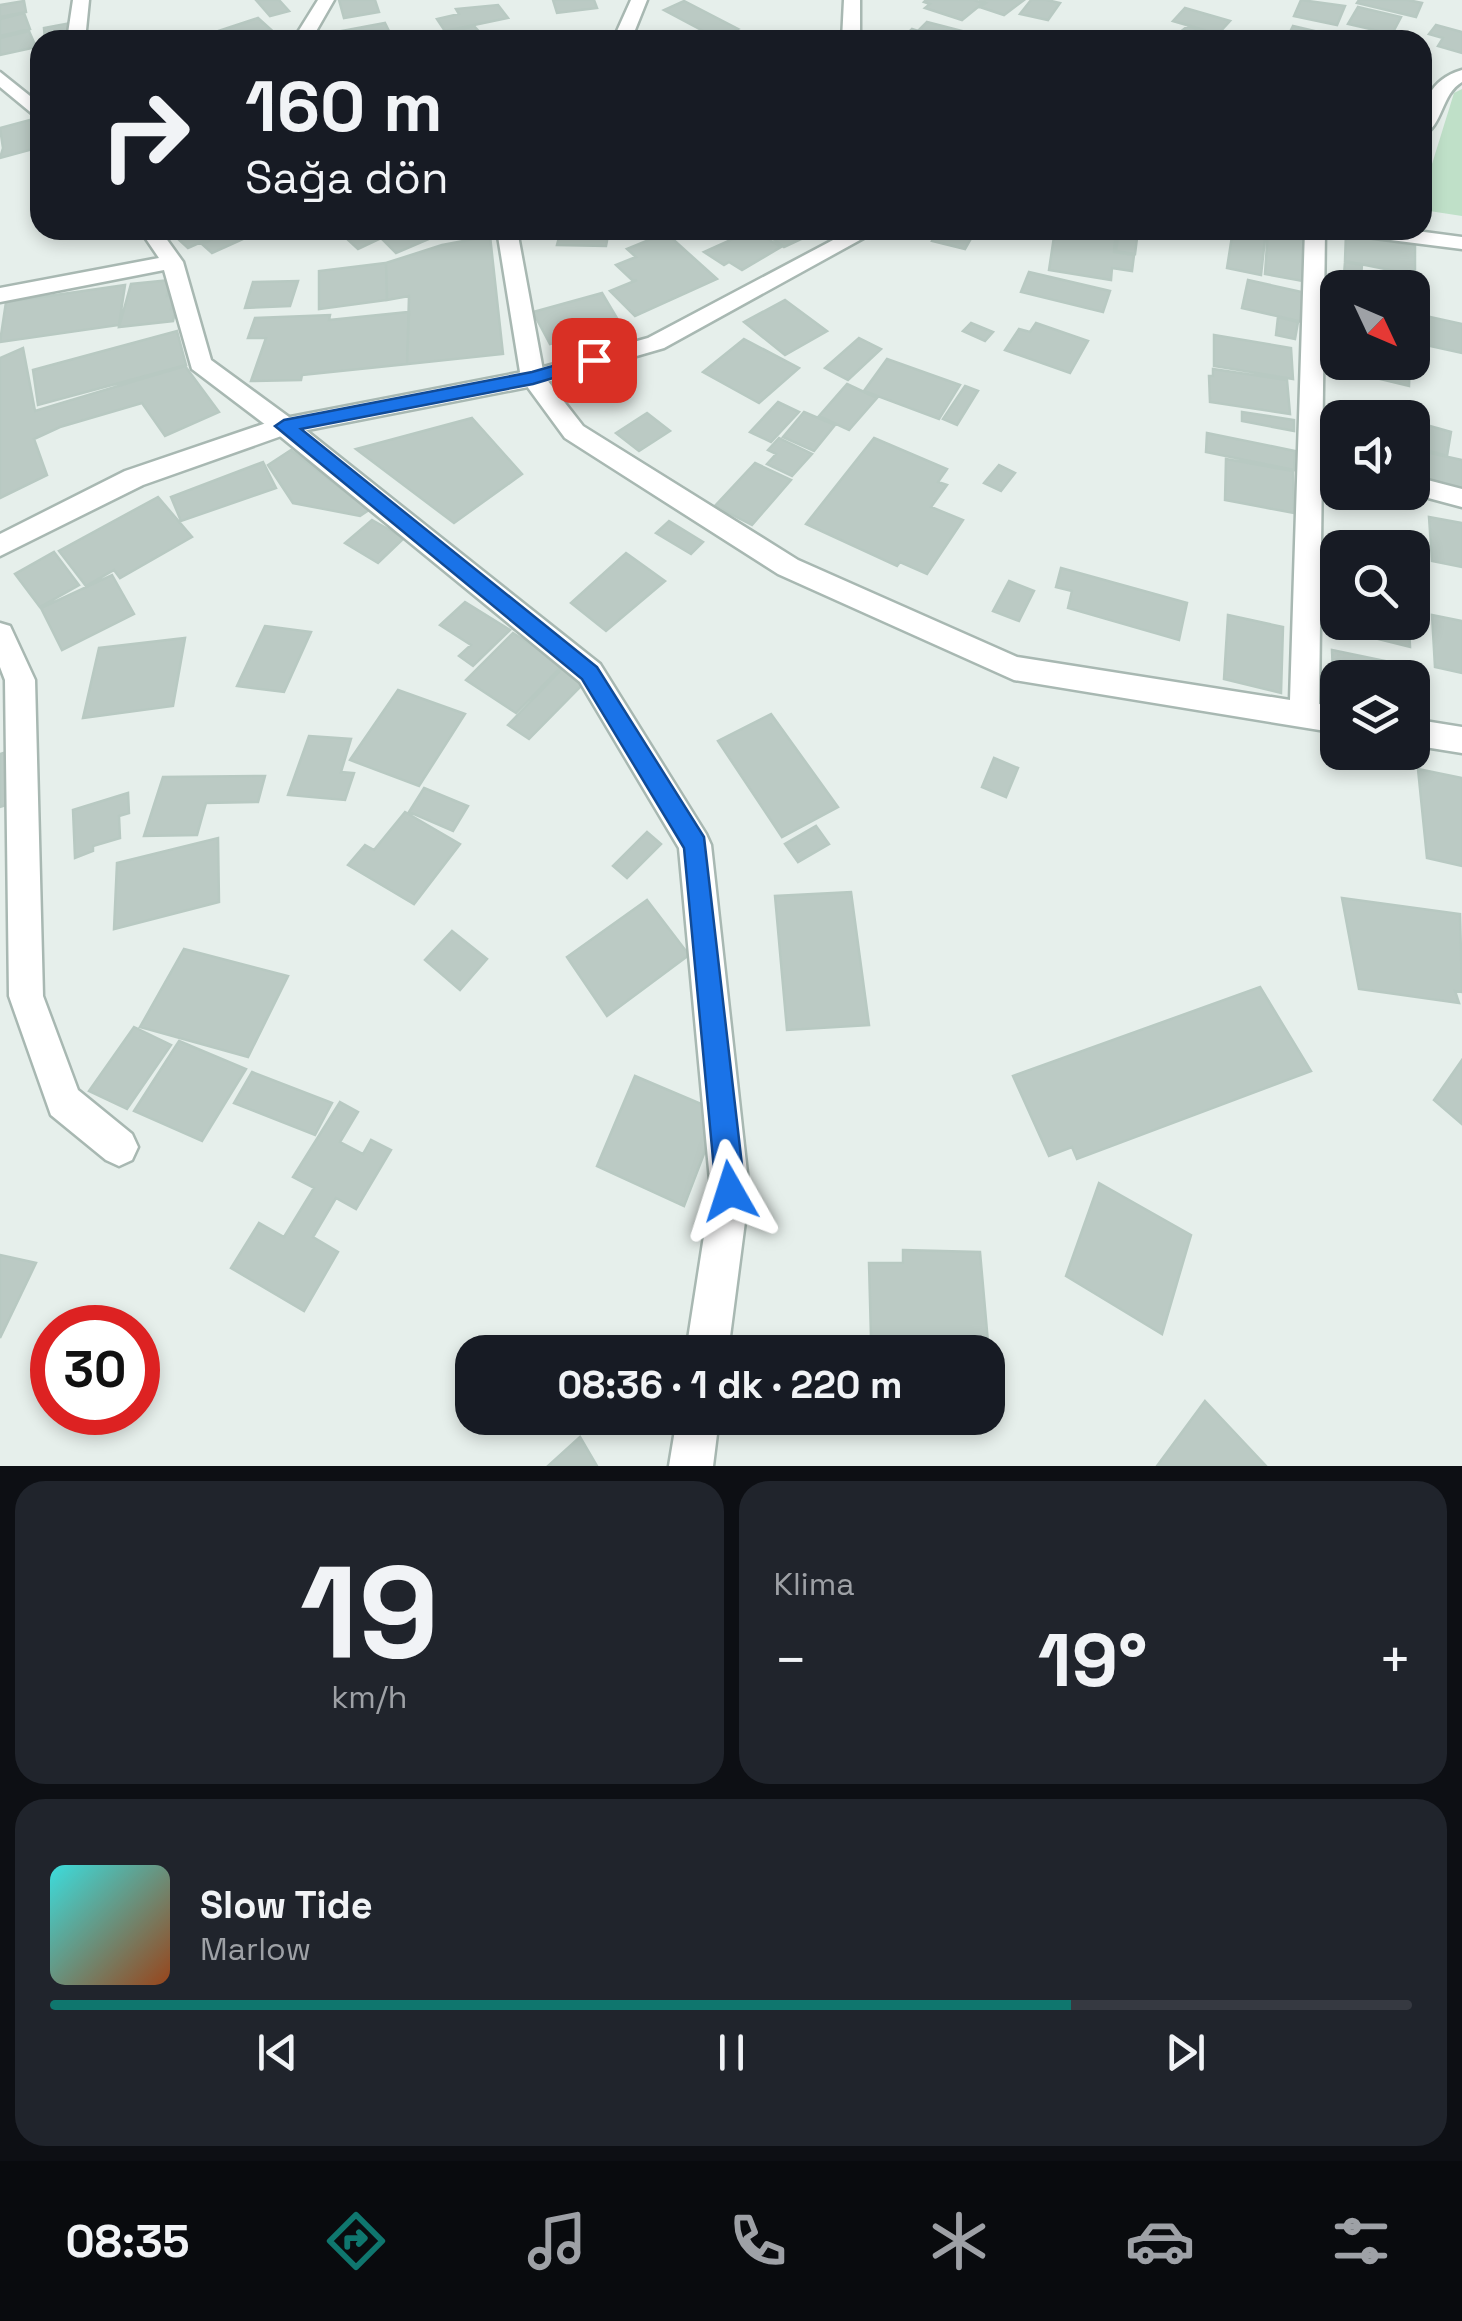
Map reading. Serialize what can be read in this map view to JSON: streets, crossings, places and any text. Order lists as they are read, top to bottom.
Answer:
{
  "north": "bottom right",
  "page": {
    "turn": ["160 m", "Sağa dön"],
    "limit": "30",
    "trip": "08:36 · 1 dk · 220 m",
    "tile": [
      ["19", "km/h"],
      "Klima"
    ],
    "heat": ["−", "19°", "+"],
    "song": ["Slow Tide", "Marlow"],
    "tabs": "08:35"
  }
}
